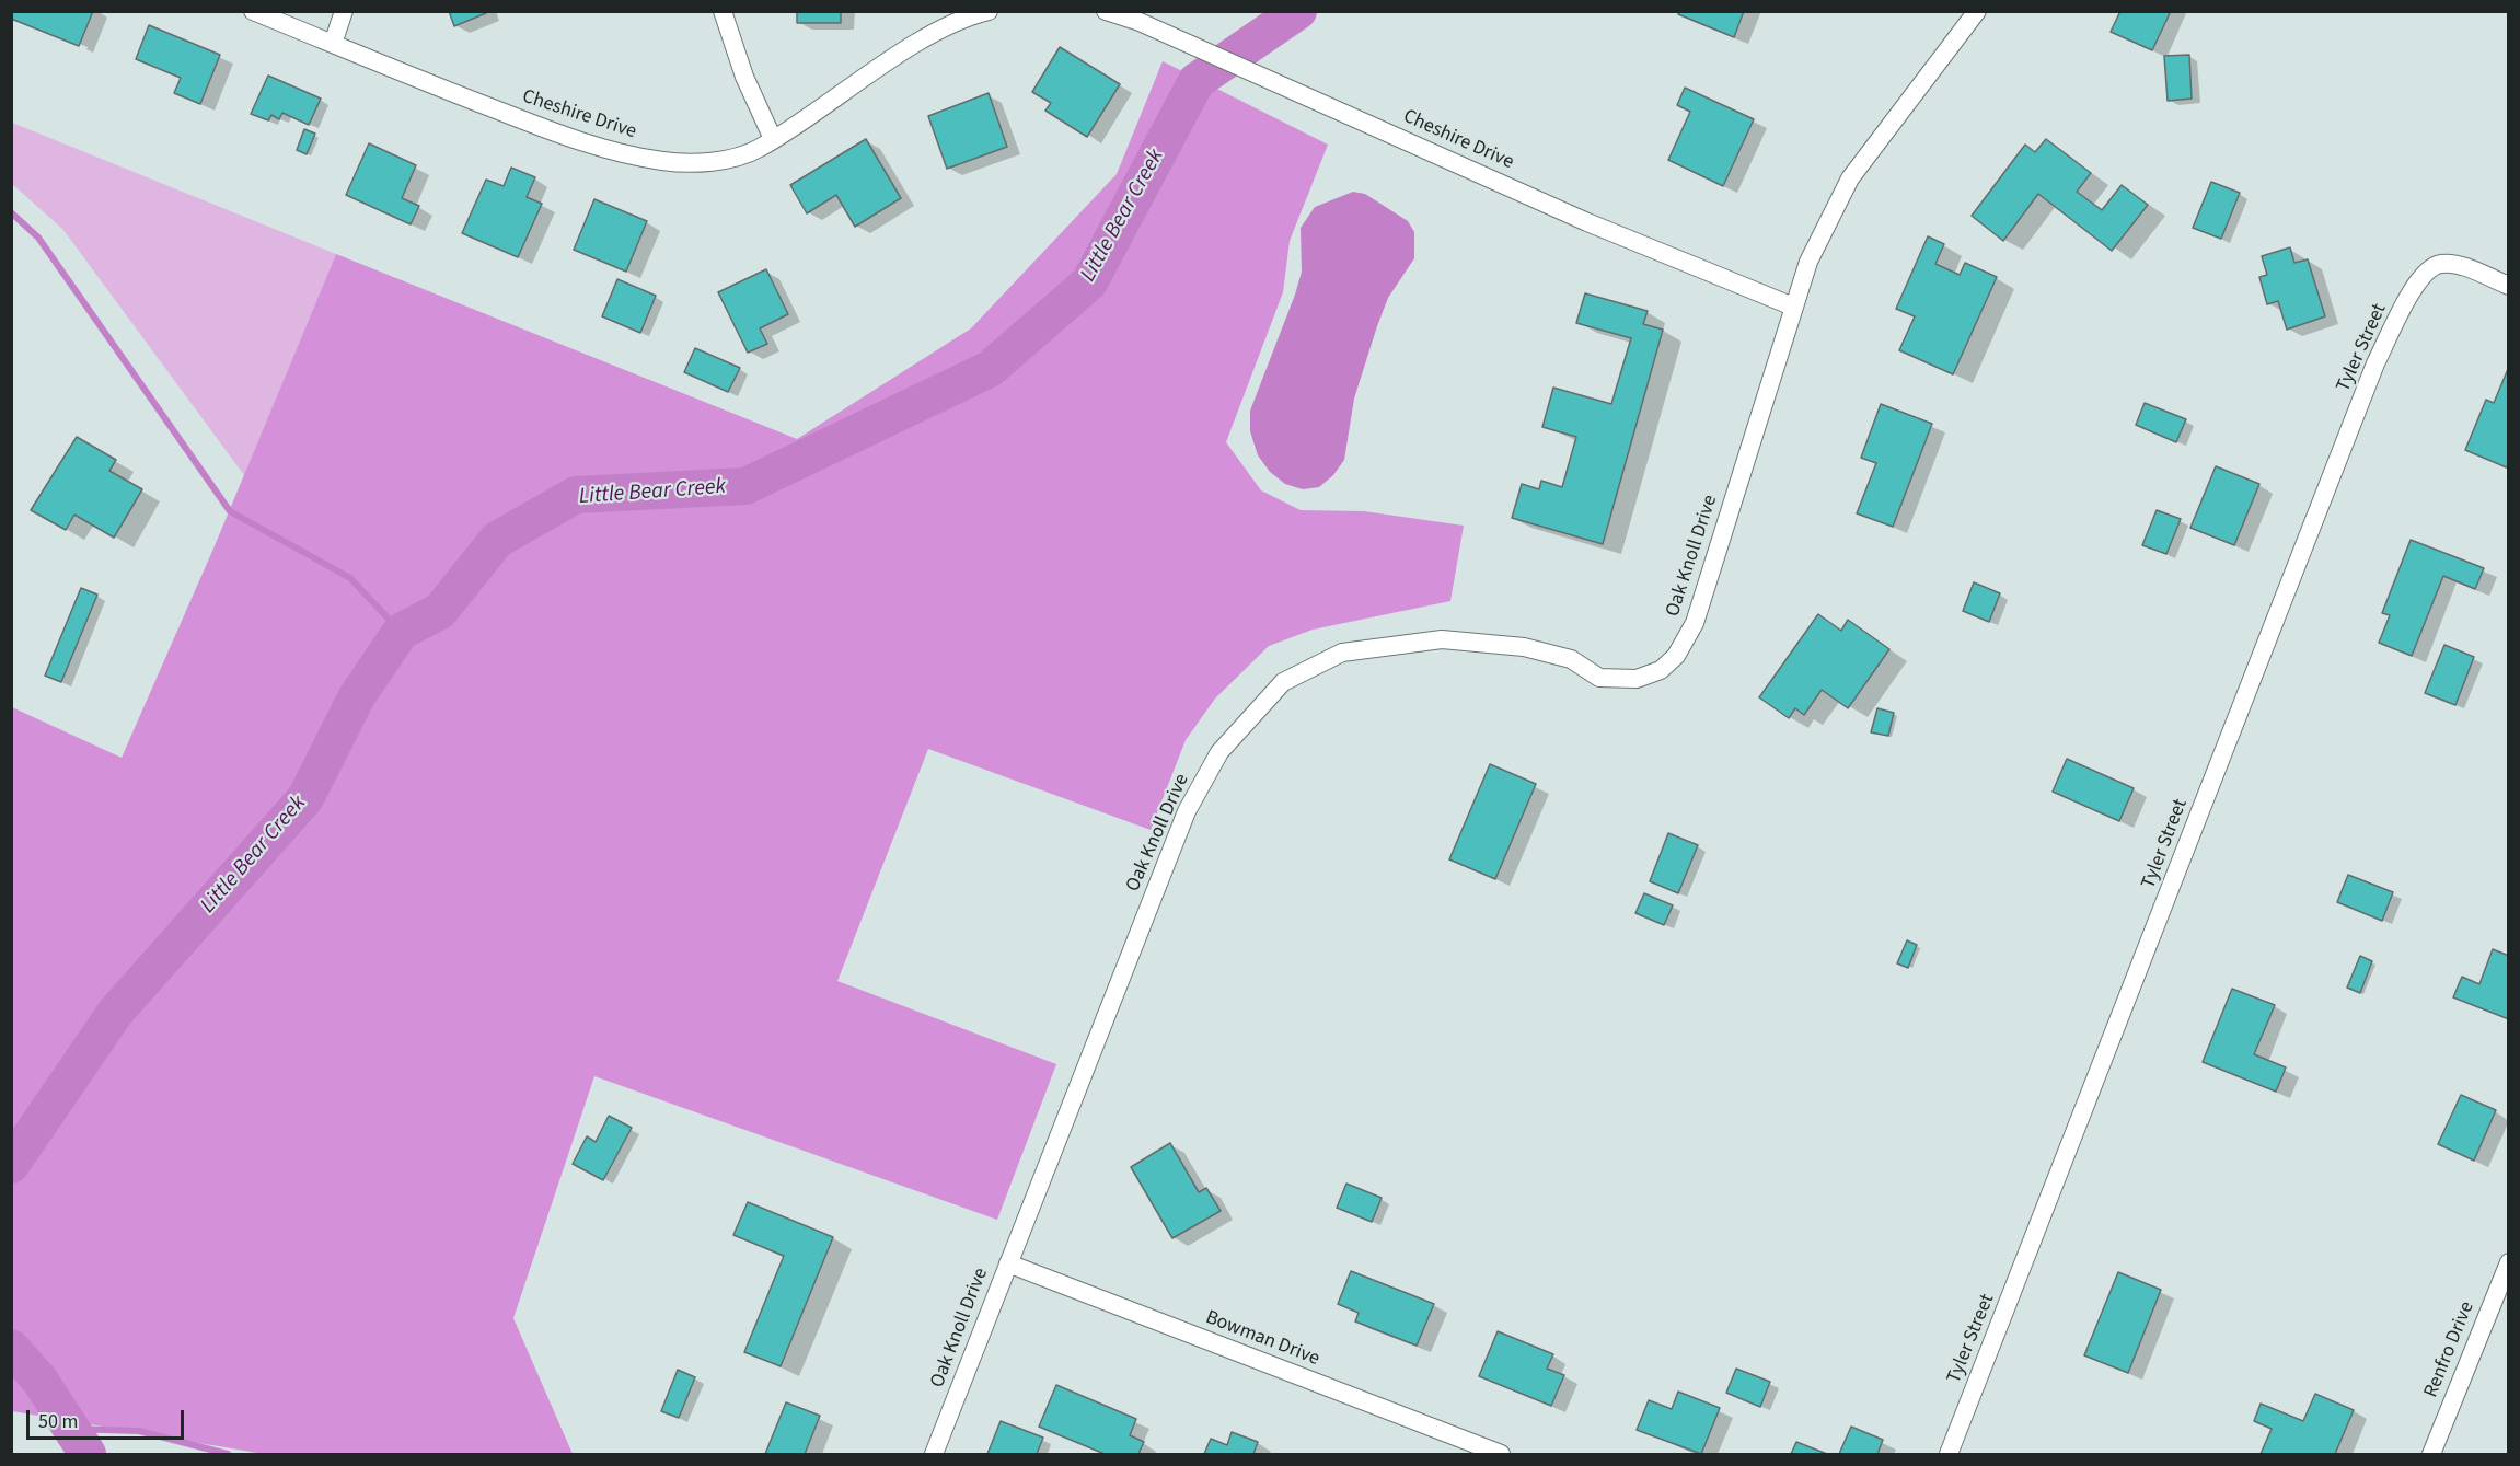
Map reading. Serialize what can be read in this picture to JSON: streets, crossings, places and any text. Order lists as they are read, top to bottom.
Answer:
{
  "streets": {
    "street": [
      "Cheshire Drive",
      "Tyler Street",
      "Oak Knoll Drive",
      "Bowman Drive",
      "Renfro Drive"
    ]
  },
  "crossings": [
    ["Cheshire Drive", "Oak Knoll Drive"],
    ["Oak Knoll Drive", "Bowman Drive"]
  ],
  "water": ["Little Bear Creek"],
  "scale_bar": "50 m"
}
